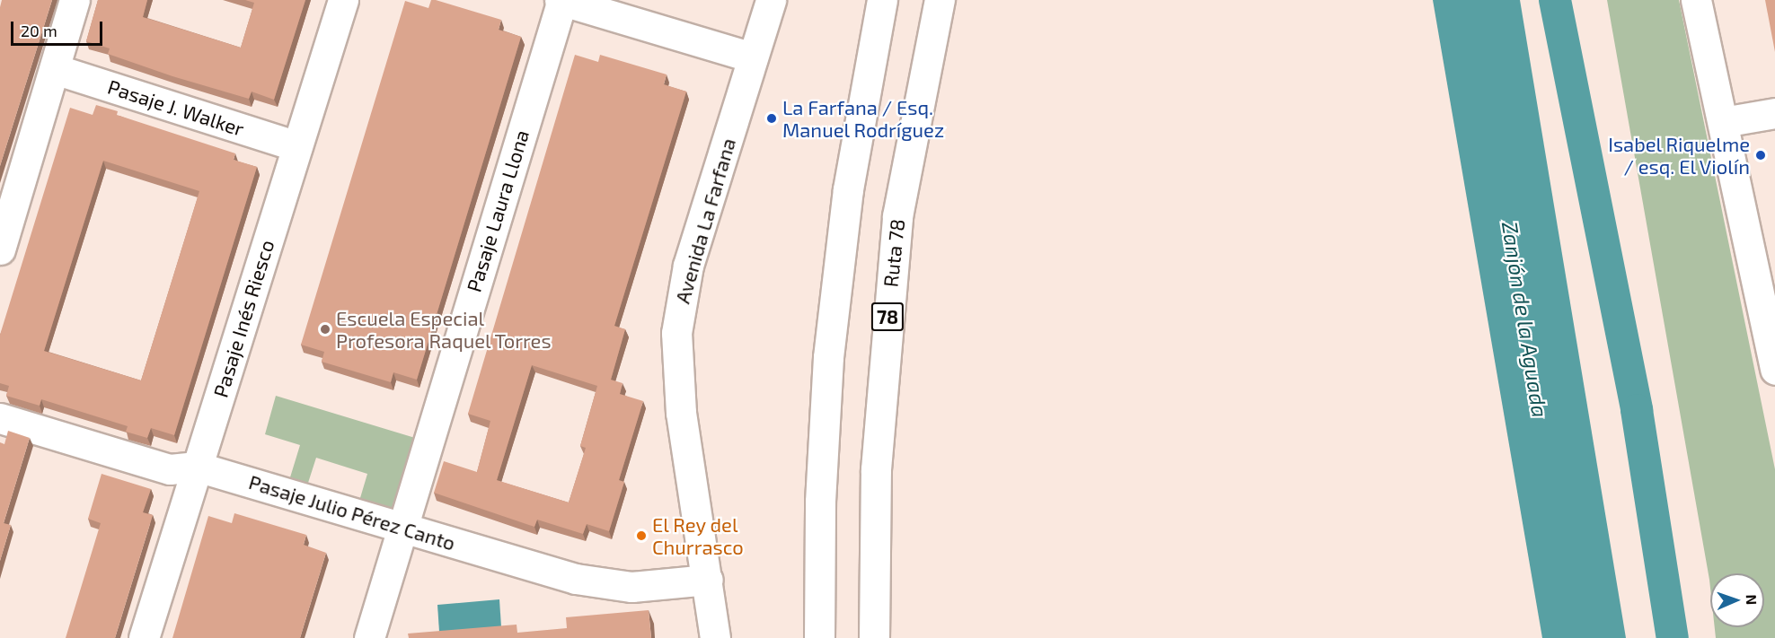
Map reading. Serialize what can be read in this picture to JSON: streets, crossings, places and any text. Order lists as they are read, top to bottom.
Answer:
{
  "streets": {
    "main road": [
      "Pasaje J. Walker",
      "Pasaje Laura Llona",
      "Avenida La Farfana",
      "Ruta 78",
      "78",
      "Pasaje Inés Riesco",
      "Pasaje Julio Pérez Canto"
    ]
  },
  "crossings": [
    ["Pasaje J. Walker", "Pasaje Inés Riesco"],
    ["Pasaje Laura Llona", "Pasaje Julio Pérez Canto"],
    ["Avenida La Farfana", "Pasaje Julio Pérez Canto"],
    ["Pasaje Inés Riesco", "Pasaje Julio Pérez Canto"]
  ],
  "water": ["Zanjón de la Aguada"],
  "places": [
    "La Farfana / Esq. Manuel Rodríguez",
    "Isabel Riquelme / esq. El Violín",
    "Escuela Especial Profesora Raquel Torres",
    "El Rey del Churrasco"
  ],
  "scale_bar": "20 m",
  "north": "right"
}
